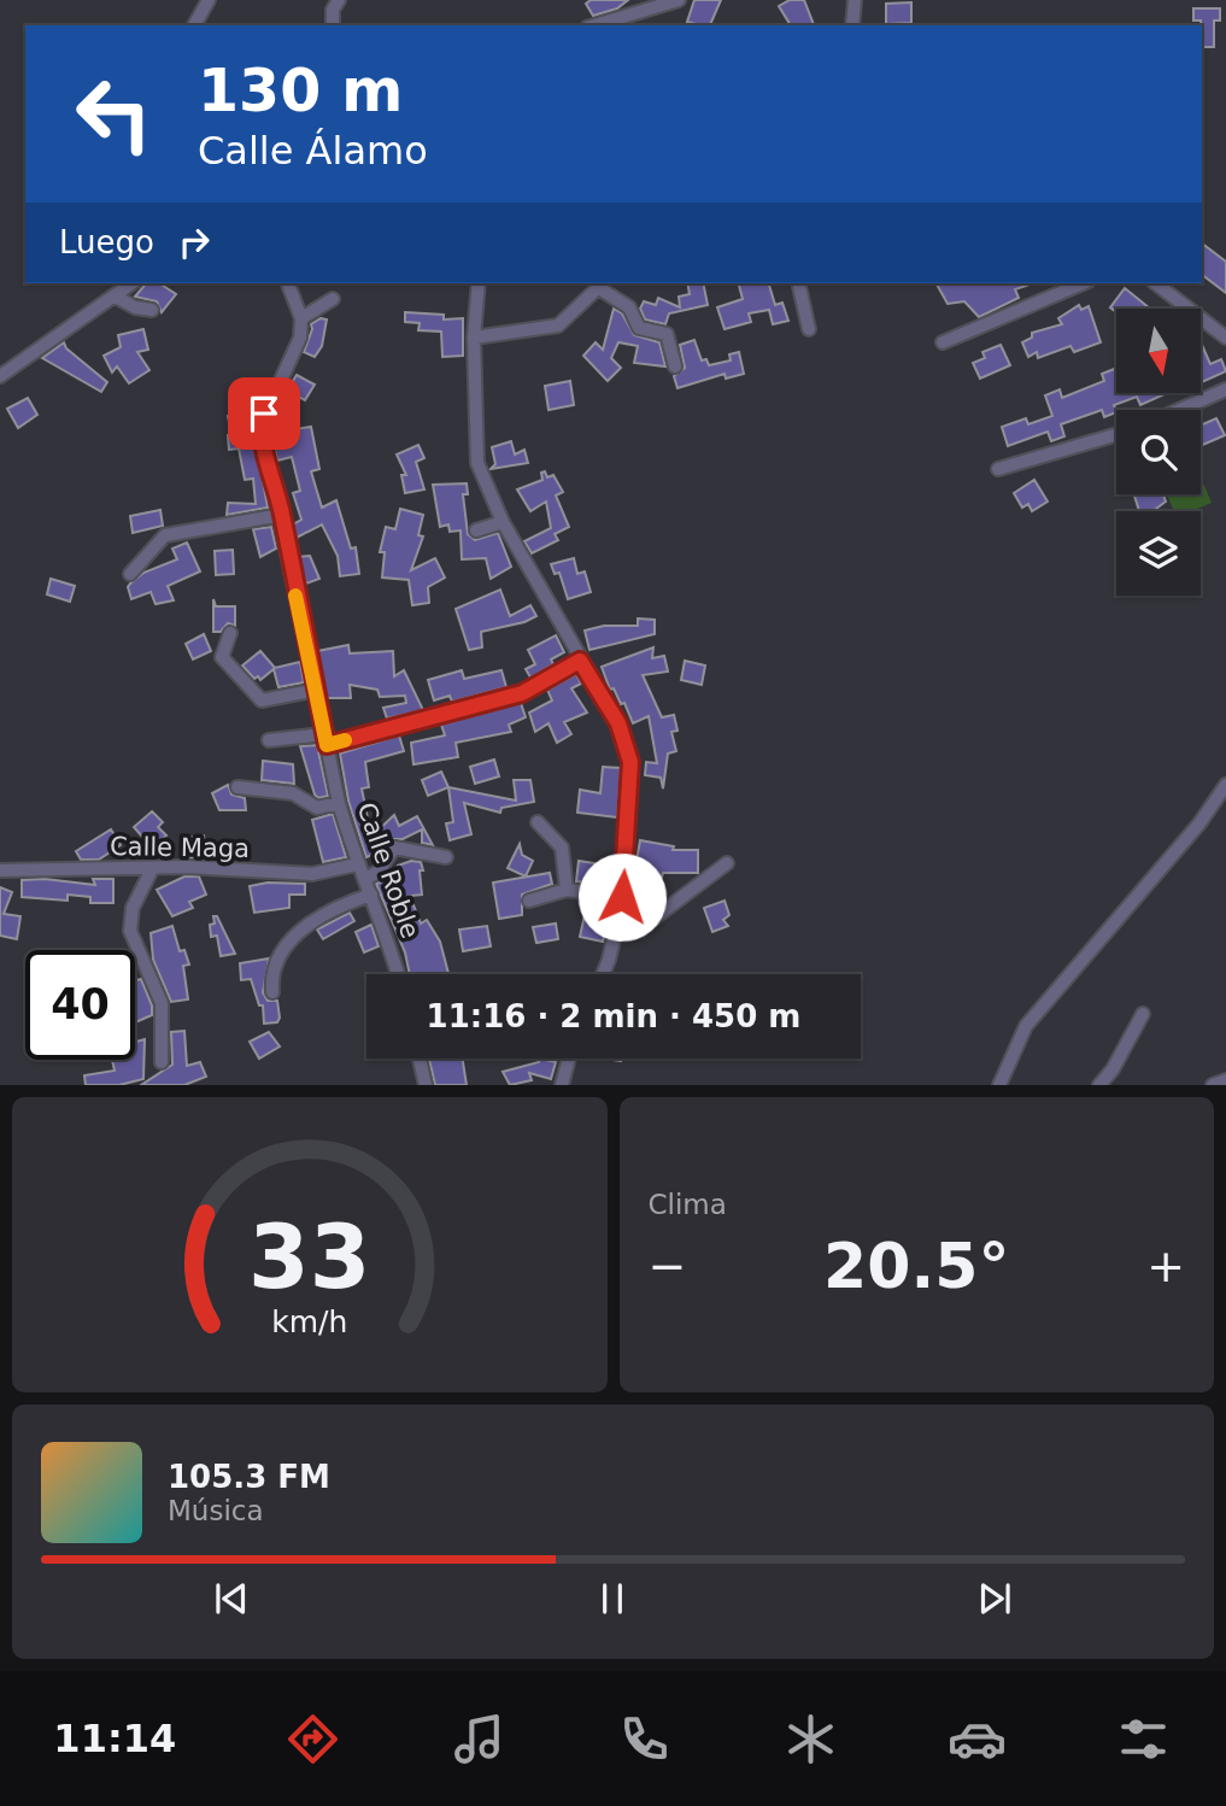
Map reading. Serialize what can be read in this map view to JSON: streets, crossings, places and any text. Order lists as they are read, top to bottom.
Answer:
{
  "streets": {
    "street": ["Calle Maga", "Calle Roble"]
  },
  "crossings": [
    ["Calle Maga", "Calle Roble"]
  ],
  "north": "bottom",
  "page": {
    "turn": ["130 m", "Calle Álamo"],
    "then": "Luego",
    "limit": "40",
    "trip": "11:16 · 2 min · 450 m",
    "tile": "Clima",
    "heat": ["−", "20.5°", "+"],
    "song": ["105.3 FM", "Música"],
    "tabs": "11:14",
    "gauge": ["33", "km/h"]
  }
}
